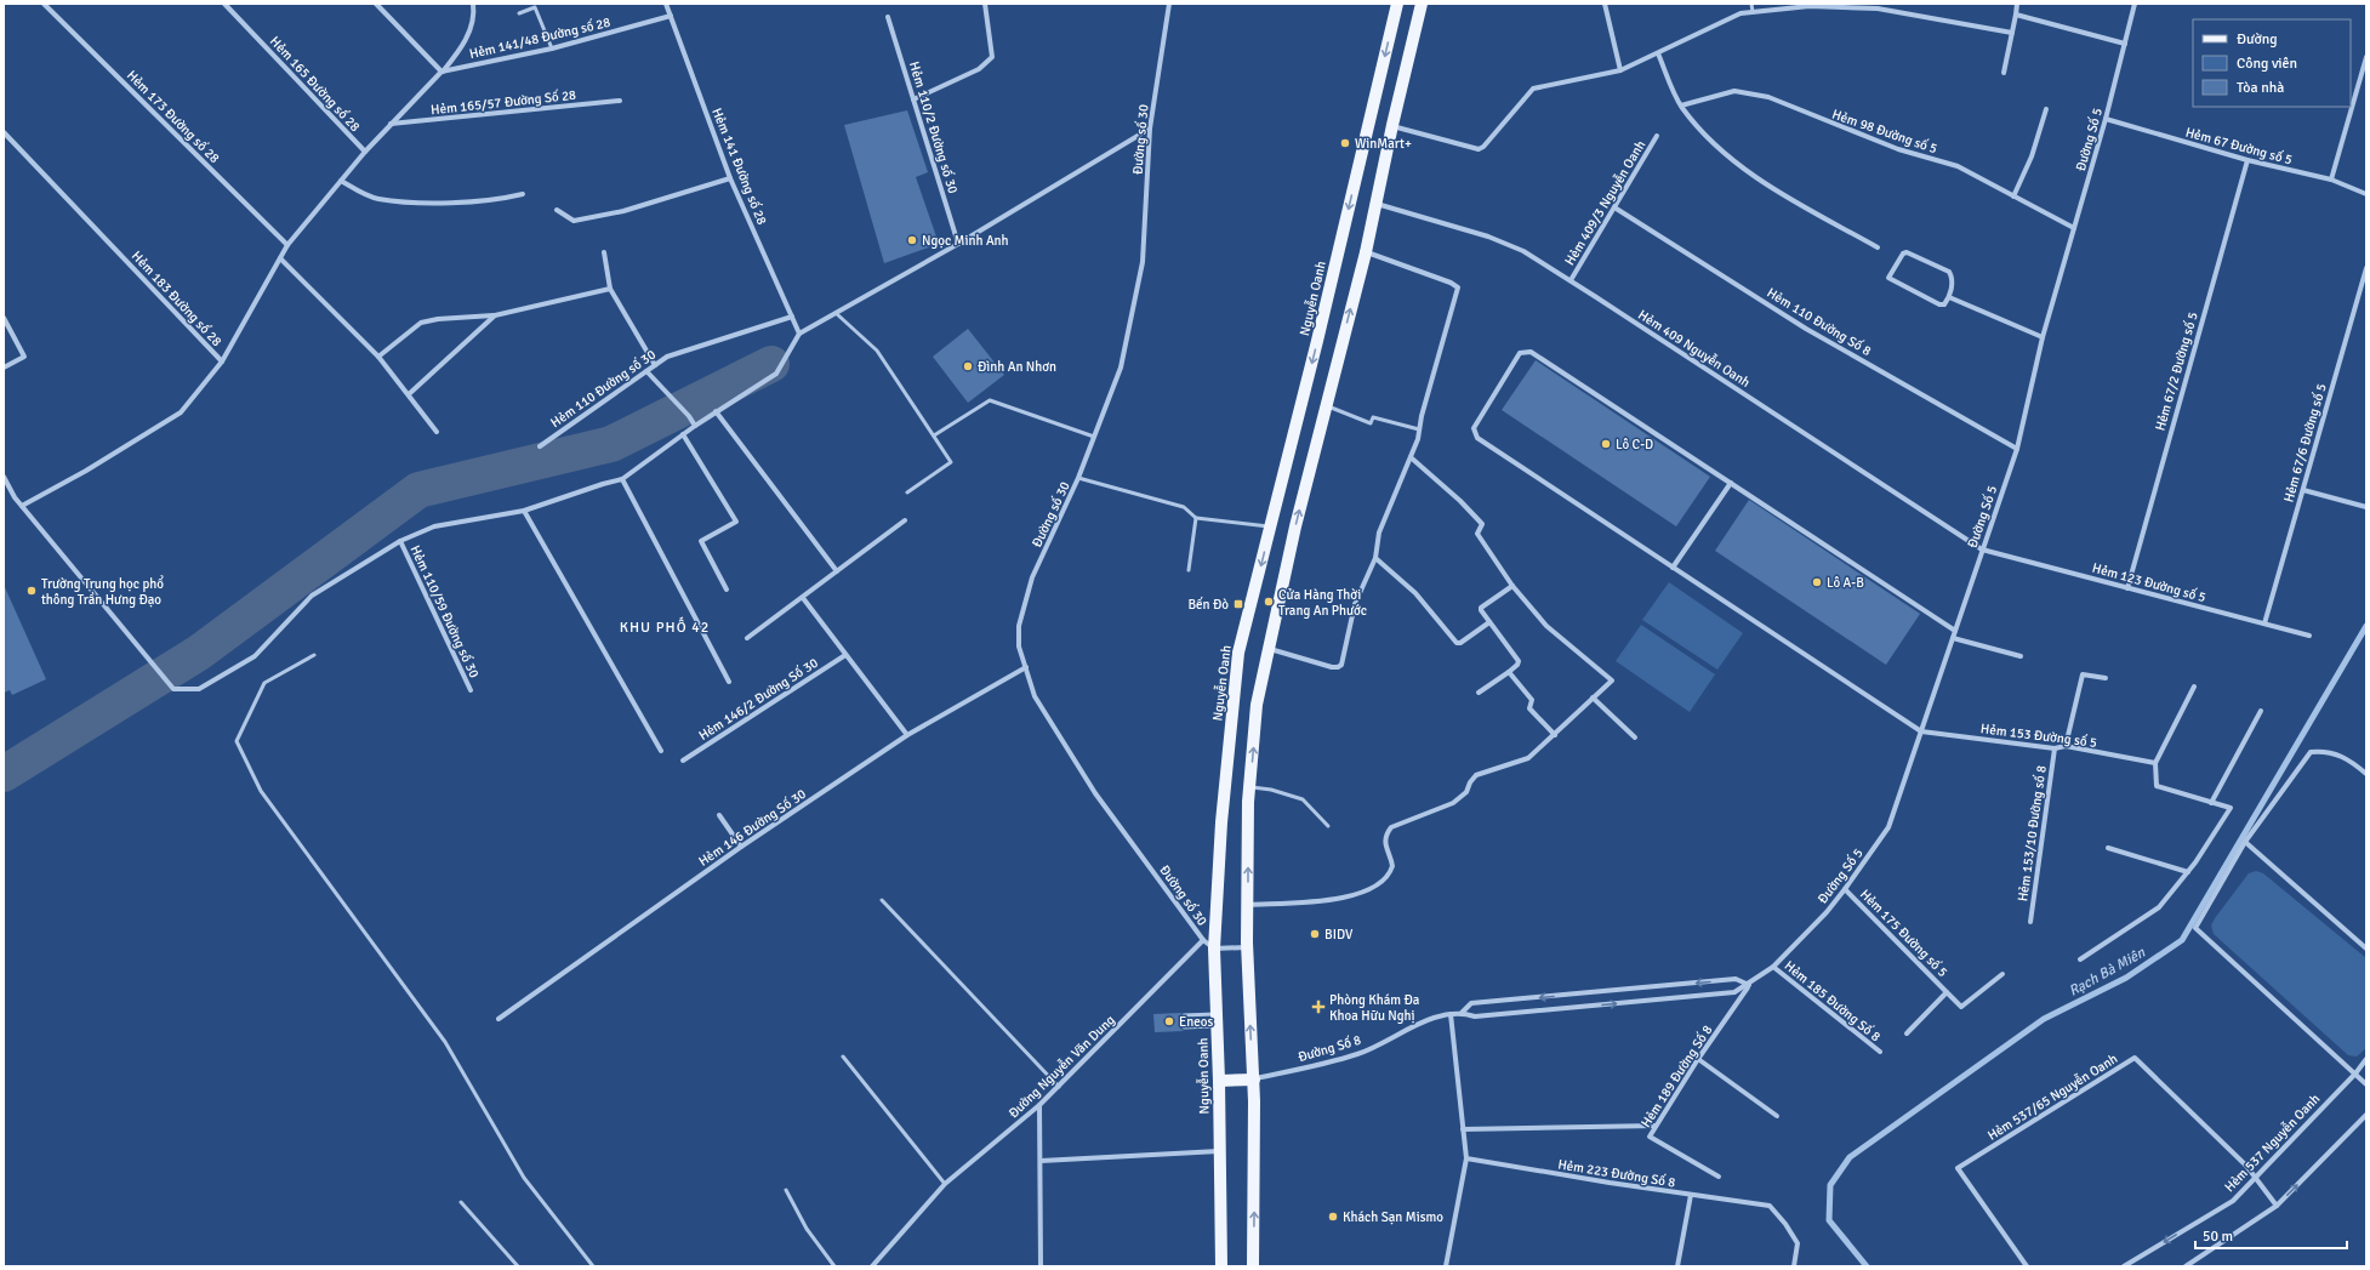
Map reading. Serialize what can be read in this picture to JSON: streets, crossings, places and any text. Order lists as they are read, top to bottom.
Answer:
{
  "streets": {
    "main road": ["Nguyễn Oanh"],
    "street": [
      "Hẻm 141/48 Đường số 28",
      "Hẻm 165 Đường số 28",
      "Hẻm 165/57 Đường Số 28",
      "Hẻm 173 Đường số 28",
      "Hẻm 110/2 Đường số 30",
      "Hẻm 98 Đường số 5",
      "Đường số 30",
      "Đường Số 5",
      "Hẻm 67 Đường số 5",
      "Hẻm 141 Đường số 28",
      "Hẻm 409/3 Nguyễn Oanh",
      "Hẻm 183 Đường số 28",
      "Hẻm 110 Đường Số 8",
      "Hẻm 409 Nguyễn Oanh",
      "Hẻm 67/2 Đường số 5",
      "Hẻm 110 Đường số 30",
      "Hẻm 67/6 Đường số 5",
      "Hẻm 123 Đường số 5",
      "Hẻm 110/59 Đường số 30",
      "Hẻm 146/2 Đường Số 30",
      "Hẻm 153 Đường số 5",
      "Hẻm 146 Đường Số 30",
      "Hẻm 153/10 Đường số 8",
      "Hẻm 175 Đường số 5",
      "Hẻm 185 Đường Số 8",
      "Đường Số 8",
      "Đường Nguyễn Văn Dung",
      "Hẻm 189 Đường Số 8",
      "Hẻm 537/65 Nguyễn Oanh",
      "Hẻm 537 Nguyễn Oanh",
      "Hẻm 223 Đường Số 8"
    ]
  },
  "crossings": [
    ["Hẻm 141/48 Đường số 28", "Hẻm 165 Đường số 28"],
    ["Hẻm 141/48 Đường số 28", "Hẻm 141 Đường số 28"],
    ["Hẻm 165 Đường số 28", "Hẻm 165/57 Đường Số 28"],
    ["Hẻm 98 Đường số 5", "Đường Số 5"],
    ["Đường số 30", "Nguyễn Oanh"],
    ["Đường số 30", "Hẻm 146 Đường Số 30"],
    ["Đường số 30", "Đường Nguyễn Văn Dung"],
    ["Đường Số 5", "Hẻm 67 Đường số 5"],
    ["Đường Số 5", "Hẻm 110 Đường Số 8"],
    ["Đường Số 5", "Hẻm 409 Nguyễn Oanh"],
    ["Đường Số 5", "Hẻm 123 Đường số 5"],
    ["Đường Số 5", "Hẻm 153 Đường số 5"],
    ["Đường Số 5", "Hẻm 175 Đường số 5"],
    ["Đường Số 5", "Hẻm 185 Đường Số 8"],
    ["Đường Số 5", "Đường Số 8"],
    ["Đường Số 5", "Hẻm 189 Đường Số 8"],
    ["Hẻm 67 Đường số 5", "Hẻm 67/2 Đường số 5"],
    ["Hẻm 141 Đường số 28", "Hẻm 110 Đường số 30"],
    ["Hẻm 409/3 Nguyễn Oanh", "Hẻm 110 Đường Số 8"],
    ["Hẻm 409/3 Nguyễn Oanh", "Hẻm 409 Nguyễn Oanh"],
    ["Hẻm 409 Nguyễn Oanh", "Hẻm 123 Đường số 5"],
    ["Hẻm 67/2 Đường số 5", "Hẻm 123 Đường số 5"],
    ["Hẻm 67/6 Đường số 5", "Hẻm 123 Đường số 5"],
    ["Hẻm 153 Đường số 5", "Hẻm 153/10 Đường số 8"],
    ["Hẻm 537/65 Nguyễn Oanh", "Hẻm 537 Nguyễn Oanh"]
  ],
  "districts": ["KHU PHỐ 42"],
  "water": ["Rạch Bà Miên"],
  "places": {
    "other": [
      "WinMart+",
      "Ngọc Minh Anh",
      "Đình An Nhơn",
      "Lô C-D",
      "Lô A-B",
      "Trường Trung học phổ thông Trần Hưng Đạo",
      "Cửa Hàng Thời Trang An Phước",
      "BIDV",
      "Eneos",
      "Khách Sạn Mismo"
    ],
    "transit": ["Bến Đò"],
    "health": ["Phòng Khám Đa Khoa Hữu Nghị"]
  },
  "legend": ["Đường", "Công viên", "Tòa nhà"],
  "scale_bar": "50 m"
}
